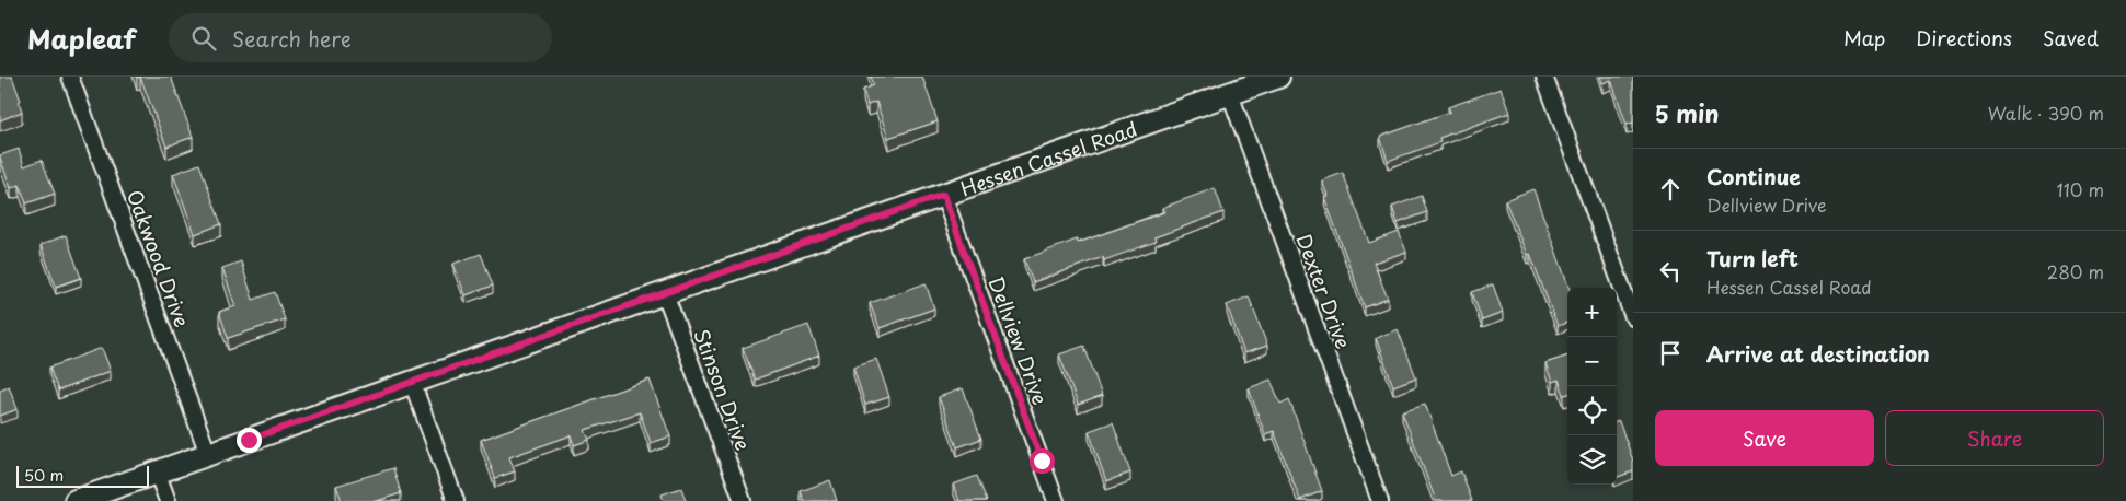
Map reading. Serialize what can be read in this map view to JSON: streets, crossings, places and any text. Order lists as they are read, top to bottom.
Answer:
{
  "streets": {
    "main road": ["Hessen Cassel Road"],
    "street": [
      "Oakwood Drive",
      "Dexter Drive",
      "Dellview Drive",
      "Stinson Drive"
    ]
  },
  "crossings": [
    ["Hessen Cassel Road", "Oakwood Drive"],
    ["Hessen Cassel Road", "Dexter Drive"],
    ["Hessen Cassel Road", "Dellview Drive"],
    ["Hessen Cassel Road", "Stinson Drive"]
  ],
  "scale_bar": "50 m",
  "page": {
    "header": "Mapleaf",
    "search": "Search here",
    "nav": ["Map", "Directions", "Saved"],
    "heading": ["5 min", "Walk · 390 m"],
    "list": [
      ["Continue", "Dellview Drive", "110 m"],
      ["Turn left", "Hessen Cassel Road", "280 m"],
      "Arrive at destination"
    ],
    "map_buttons": ["+", "−"],
    "buttons": ["Save", "Share"],
    "scale": "50 m"
  }
}
